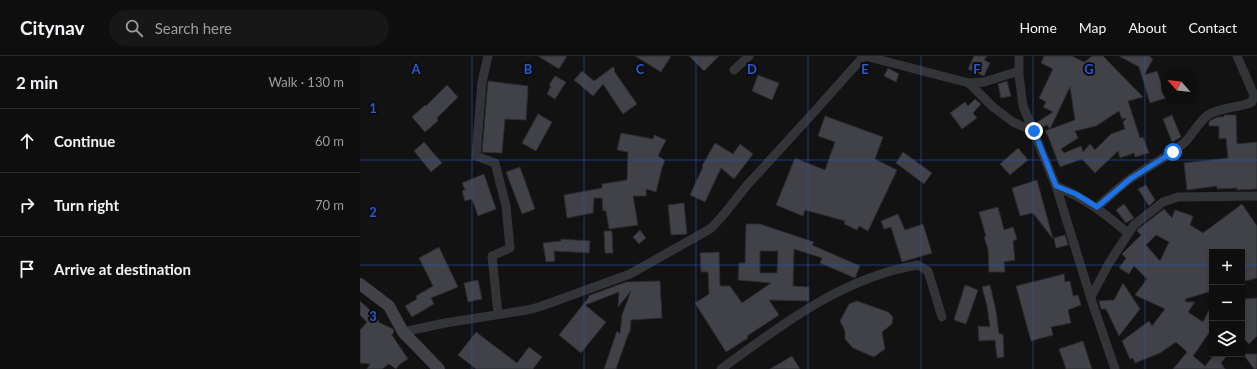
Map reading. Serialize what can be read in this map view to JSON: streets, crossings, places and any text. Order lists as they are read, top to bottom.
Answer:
{
  "north": "top left",
  "page": {
    "header": "Citynav",
    "search": "Search here",
    "nav": [
      "Home",
      "Map",
      "About",
      "Contact"
    ],
    "heading": ["2 min", "Walk · 130 m"],
    "list": [
      ["Continue", "60 m"],
      ["Turn right", "70 m"],
      "Arrive at destination"
    ],
    "map_buttons": ["+", "−"]
  },
  "grid": {
    "columns": [
      "A",
      "B",
      "C",
      "D",
      "E",
      "F",
      "G"
    ],
    "rows": ["1", "2", "3"]
  }
}
